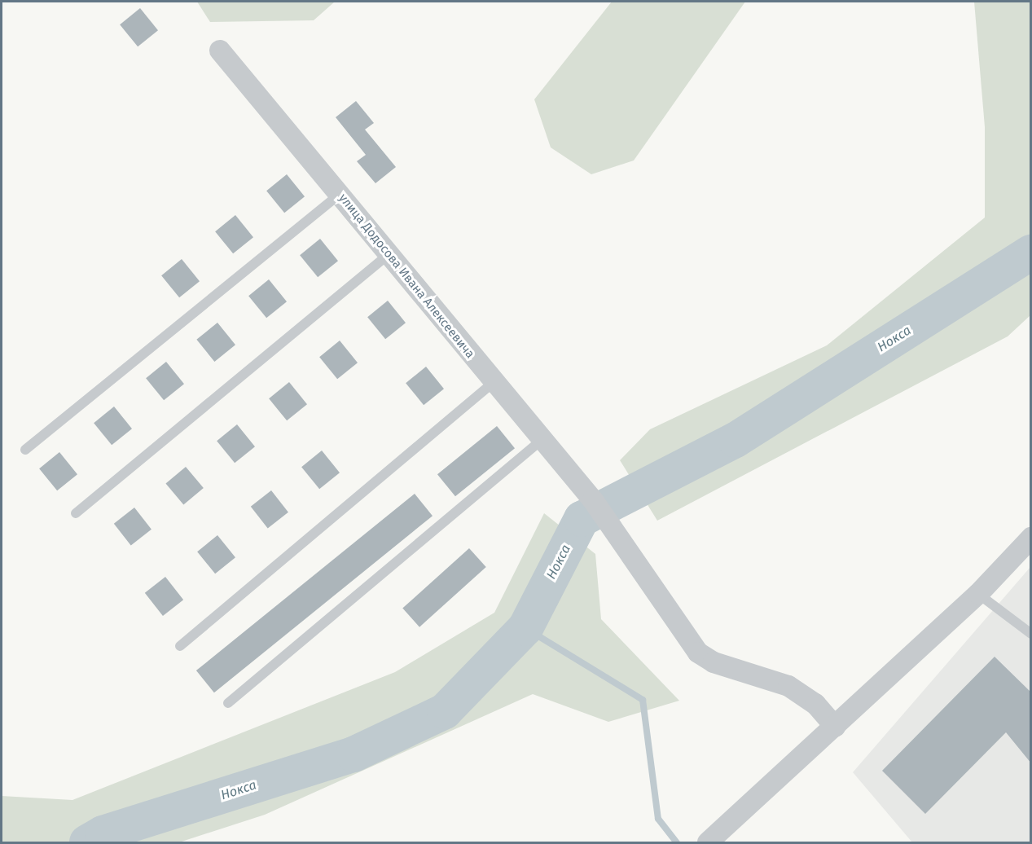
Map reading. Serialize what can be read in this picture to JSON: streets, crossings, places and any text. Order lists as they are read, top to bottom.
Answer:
{
  "streets": {
    "street": ["улица Додосова Ивана Алексеевича"]
  },
  "water": ["Нокса"]
}
